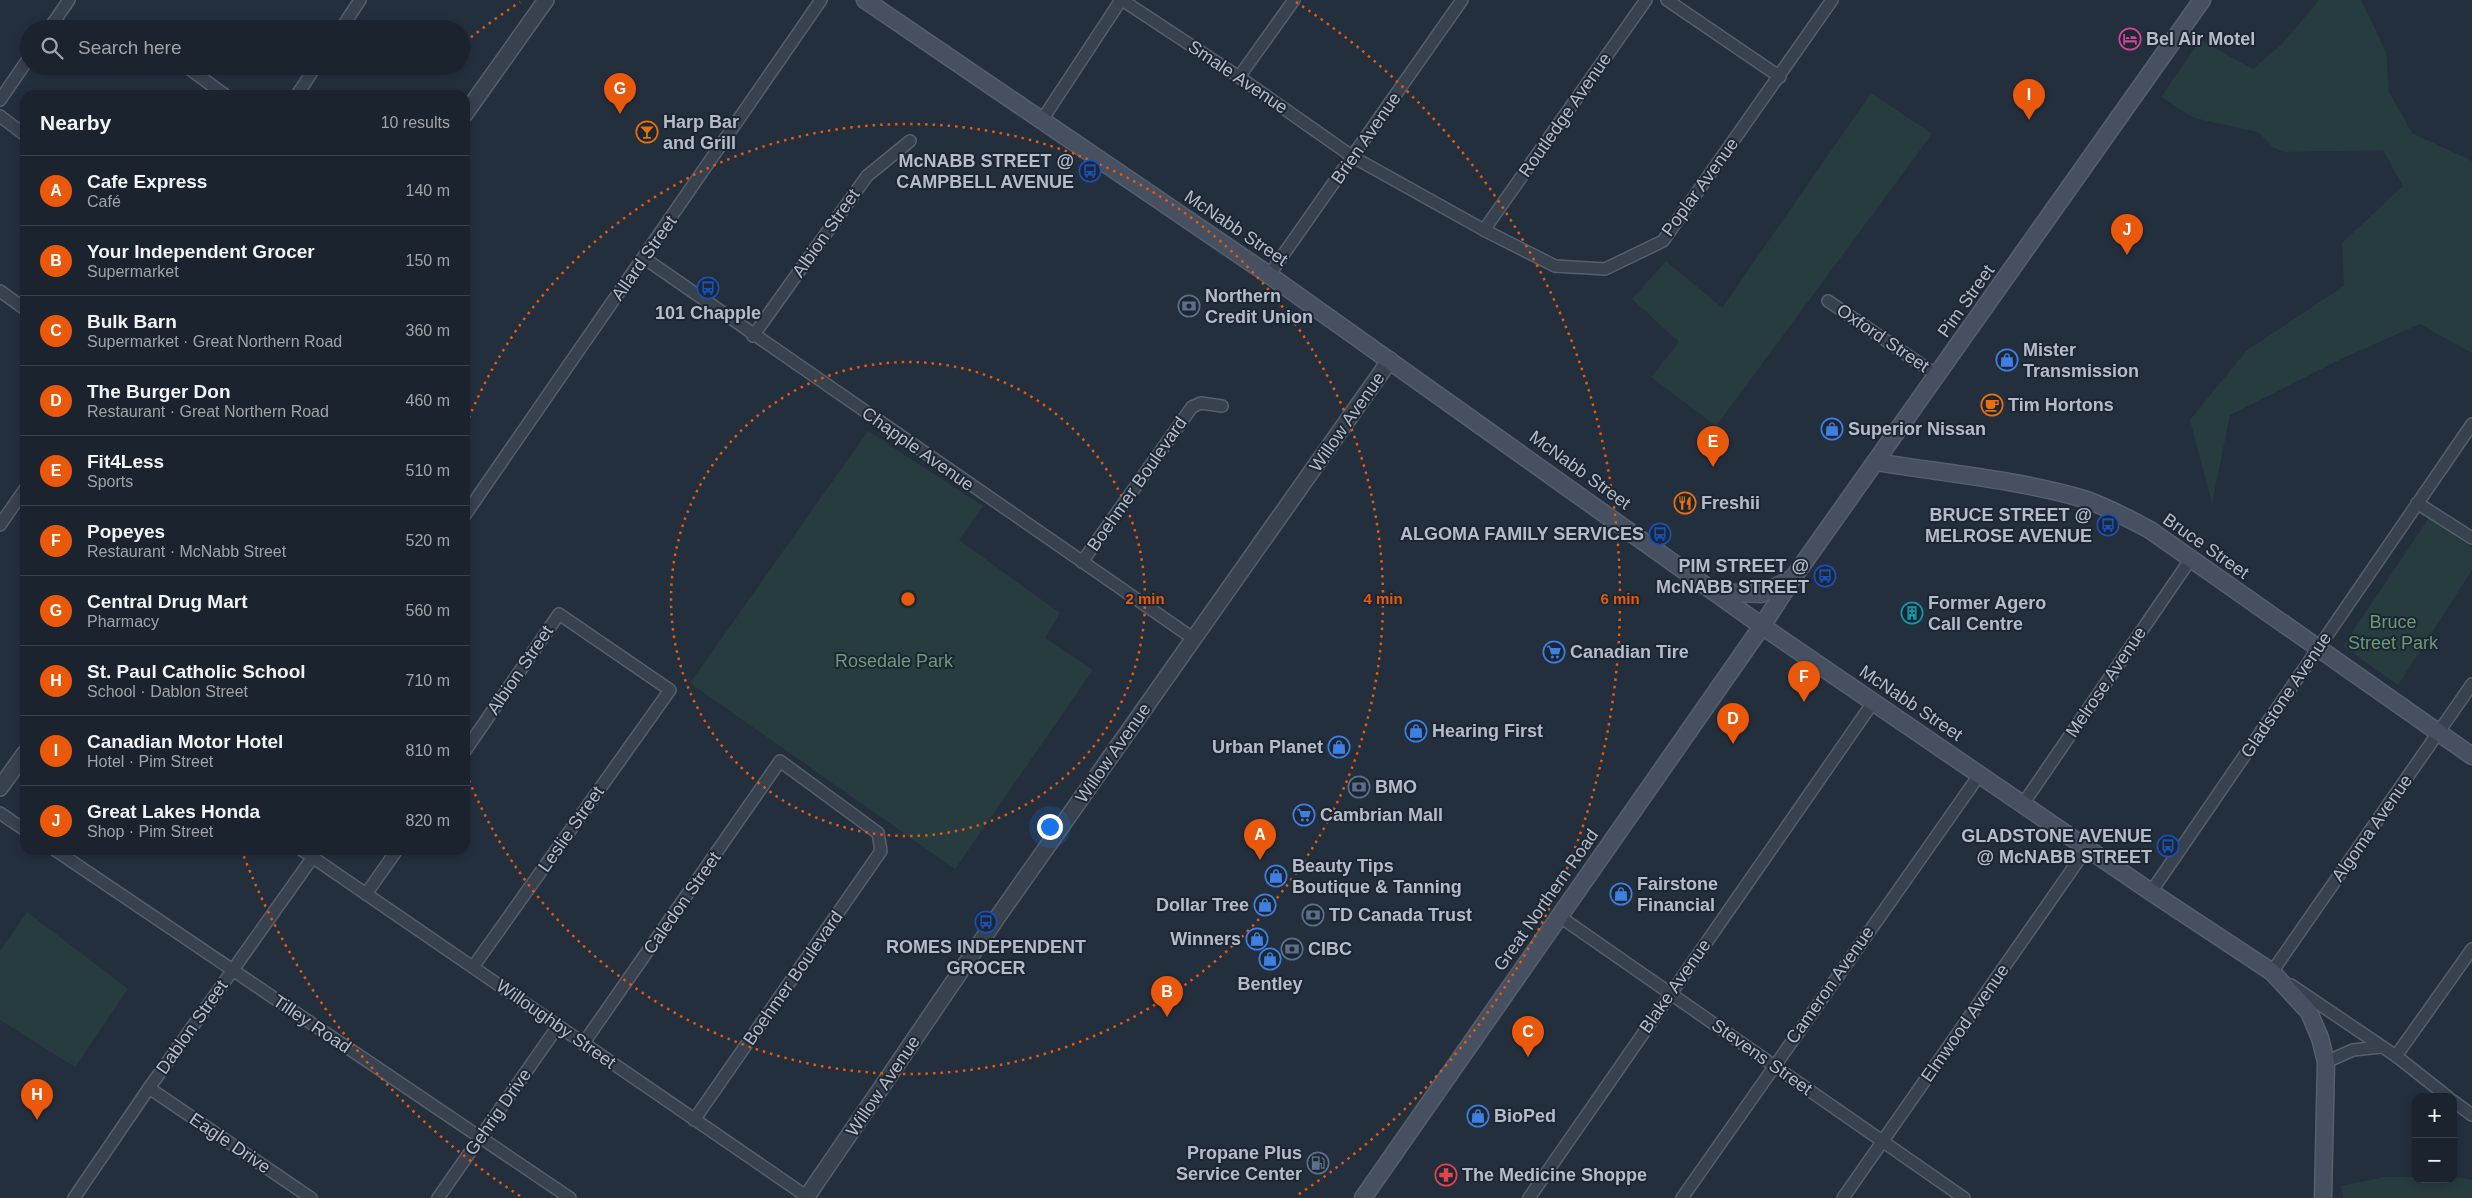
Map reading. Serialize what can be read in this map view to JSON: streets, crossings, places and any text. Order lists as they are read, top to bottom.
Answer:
{
  "streets": {
    "main road": [
      "McNabb Street",
      "Pim Street",
      "Bruce Street",
      "Great Northern Road"
    ],
    "street": [
      "Smale Avenue",
      "Routledge Avenue",
      "Brien Avenue",
      "Poplar Avenue",
      "Albion Street",
      "Allard Street",
      "Oxford Street",
      "Willow Avenue",
      "Chapple Avenue",
      "Boehmer Boulevard",
      "Melrose Avenue",
      "Gladstone Avenue",
      "Algoma Avenue",
      "Leslie Street",
      "Caledon Street",
      "Cameron Avenue",
      "Blake Avenue",
      "Elmwood Avenue",
      "Tilley Road",
      "Willoughby Street",
      "Dablon Street",
      "Stevens Street",
      "Gehrig Drive",
      "Eagle Drive"
    ]
  },
  "crossings": [
    ["Smale Avenue", "Brien Avenue"],
    ["Smale Avenue", "Poplar Avenue"],
    ["Routledge Avenue", "Poplar Avenue"],
    ["Brien Avenue", "Poplar Avenue"],
    ["Brien Avenue", "McNabb Street"],
    ["McNabb Street", "Pim Street"],
    ["McNabb Street", "Willow Avenue"],
    ["McNabb Street", "Melrose Avenue"],
    ["McNabb Street", "Gladstone Avenue"],
    ["McNabb Street", "Algoma Avenue"],
    ["McNabb Street", "Great Northern Road"],
    ["McNabb Street", "Cameron Avenue"],
    ["McNabb Street", "Blake Avenue"],
    ["McNabb Street", "Elmwood Avenue"],
    ["Albion Street", "Chapple Avenue"],
    ["Albion Street", "Leslie Street"],
    ["Allard Street", "Chapple Avenue"],
    ["Pim Street", "Oxford Street"],
    ["Pim Street", "Bruce Street"],
    ["Pim Street", "Great Northern Road"],
    ["Willow Avenue", "Chapple Avenue"],
    ["Willow Avenue", "Willoughby Street"],
    ["Chapple Avenue", "Boehmer Boulevard"],
    ["Boehmer Boulevard", "Caledon Street"],
    ["Boehmer Boulevard", "Willoughby Street"],
    ["Bruce Street", "Melrose Avenue"],
    ["Bruce Street", "Gladstone Avenue"],
    ["Bruce Street", "Algoma Avenue"],
    ["Leslie Street", "Willoughby Street"],
    ["Great Northern Road", "Stevens Street"],
    ["Caledon Street", "Willoughby Street"],
    ["Cameron Avenue", "Stevens Street"],
    ["Blake Avenue", "Stevens Street"],
    ["Elmwood Avenue", "Stevens Street"],
    ["Tilley Road", "Dablon Street"],
    ["Tilley Road", "Gehrig Drive"],
    ["Willoughby Street", "Dablon Street"],
    ["Willoughby Street", "Gehrig Drive"],
    ["Dablon Street", "Eagle Drive"]
  ],
  "parks": ["Bruce Street Park", "Rosedale Park"],
  "places": {
    "hotel": ["Bel Air Motel"],
    "bar": ["Harp Bar and Grill"],
    "bus stop": [
      "McNABB STREET @ CAMPBELL AVENUE",
      "101 Chapple",
      "BRUCE STREET @ MELROSE AVENUE",
      "ALGOMA FAMILY SERVICES",
      "PIM STREET @ McNABB STREET",
      "GLADSTONE AVENUE @ McNABB STREET",
      "ROMES INDEPENDENT GROCER"
    ],
    "bank": [
      "Northern Credit Union",
      "BMO",
      "TD Canada Trust",
      "CIBC"
    ],
    "shop": [
      "Mister Transmission",
      "Superior Nissan",
      "Hearing First",
      "Urban Planet",
      "Beauty Tips Boutique & Tanning",
      "Fairstone Financial",
      "Dollar Tree",
      "Winners",
      "Bentley",
      "BioPed"
    ],
    "cafe": ["Tim Hortons"],
    "restaurant": ["Freshii"],
    "building": ["Former Agero Call Centre"],
    "supermarket": ["Canadian Tire", "Cambrian Mall"],
    "fuel station": ["Propane Plus Service Center"],
    "pharmacy": ["The Medicine Shoppe"]
  },
  "page": {
    "search": "Search here",
    "pins": [
      "G",
      "I",
      "J",
      "E",
      "F",
      "D",
      "A",
      "B",
      "C",
      "H"
    ],
    "heading": ["Nearby", "10 results"],
    "list": [
      {
        "mark": "A",
        "name": "Cafe Express",
        "note": "Café",
        "value": "140 m"
      },
      {
        "mark": "B",
        "name": "Your Independent Grocer",
        "note": "Supermarket",
        "value": "150 m"
      },
      {
        "mark": "C",
        "name": "Bulk Barn",
        "note": "Supermarket · Great Northern Road",
        "value": "360 m"
      },
      {
        "mark": "D",
        "name": "The Burger Don",
        "note": "Restaurant · Great Northern Road",
        "value": "460 m"
      },
      {
        "mark": "E",
        "name": "Fit4Less",
        "note": "Sports",
        "value": "510 m"
      },
      {
        "mark": "F",
        "name": "Popeyes",
        "note": "Restaurant · McNabb Street",
        "value": "520 m"
      },
      {
        "mark": "G",
        "name": "Central Drug Mart",
        "note": "Pharmacy",
        "value": "560 m"
      },
      {
        "mark": "H",
        "name": "St. Paul Catholic School",
        "note": "School · Dablon Street",
        "value": "710 m"
      },
      {
        "mark": "I",
        "name": "Canadian Motor Hotel",
        "note": "Hotel · Pim Street",
        "value": "810 m"
      },
      {
        "mark": "J",
        "name": "Great Lakes Honda",
        "note": "Shop · Pim Street",
        "value": "820 m"
      }
    ],
    "map_buttons": ["+", "−"]
  },
  "rings": ["2 min", "4 min", "6 min"]
}
